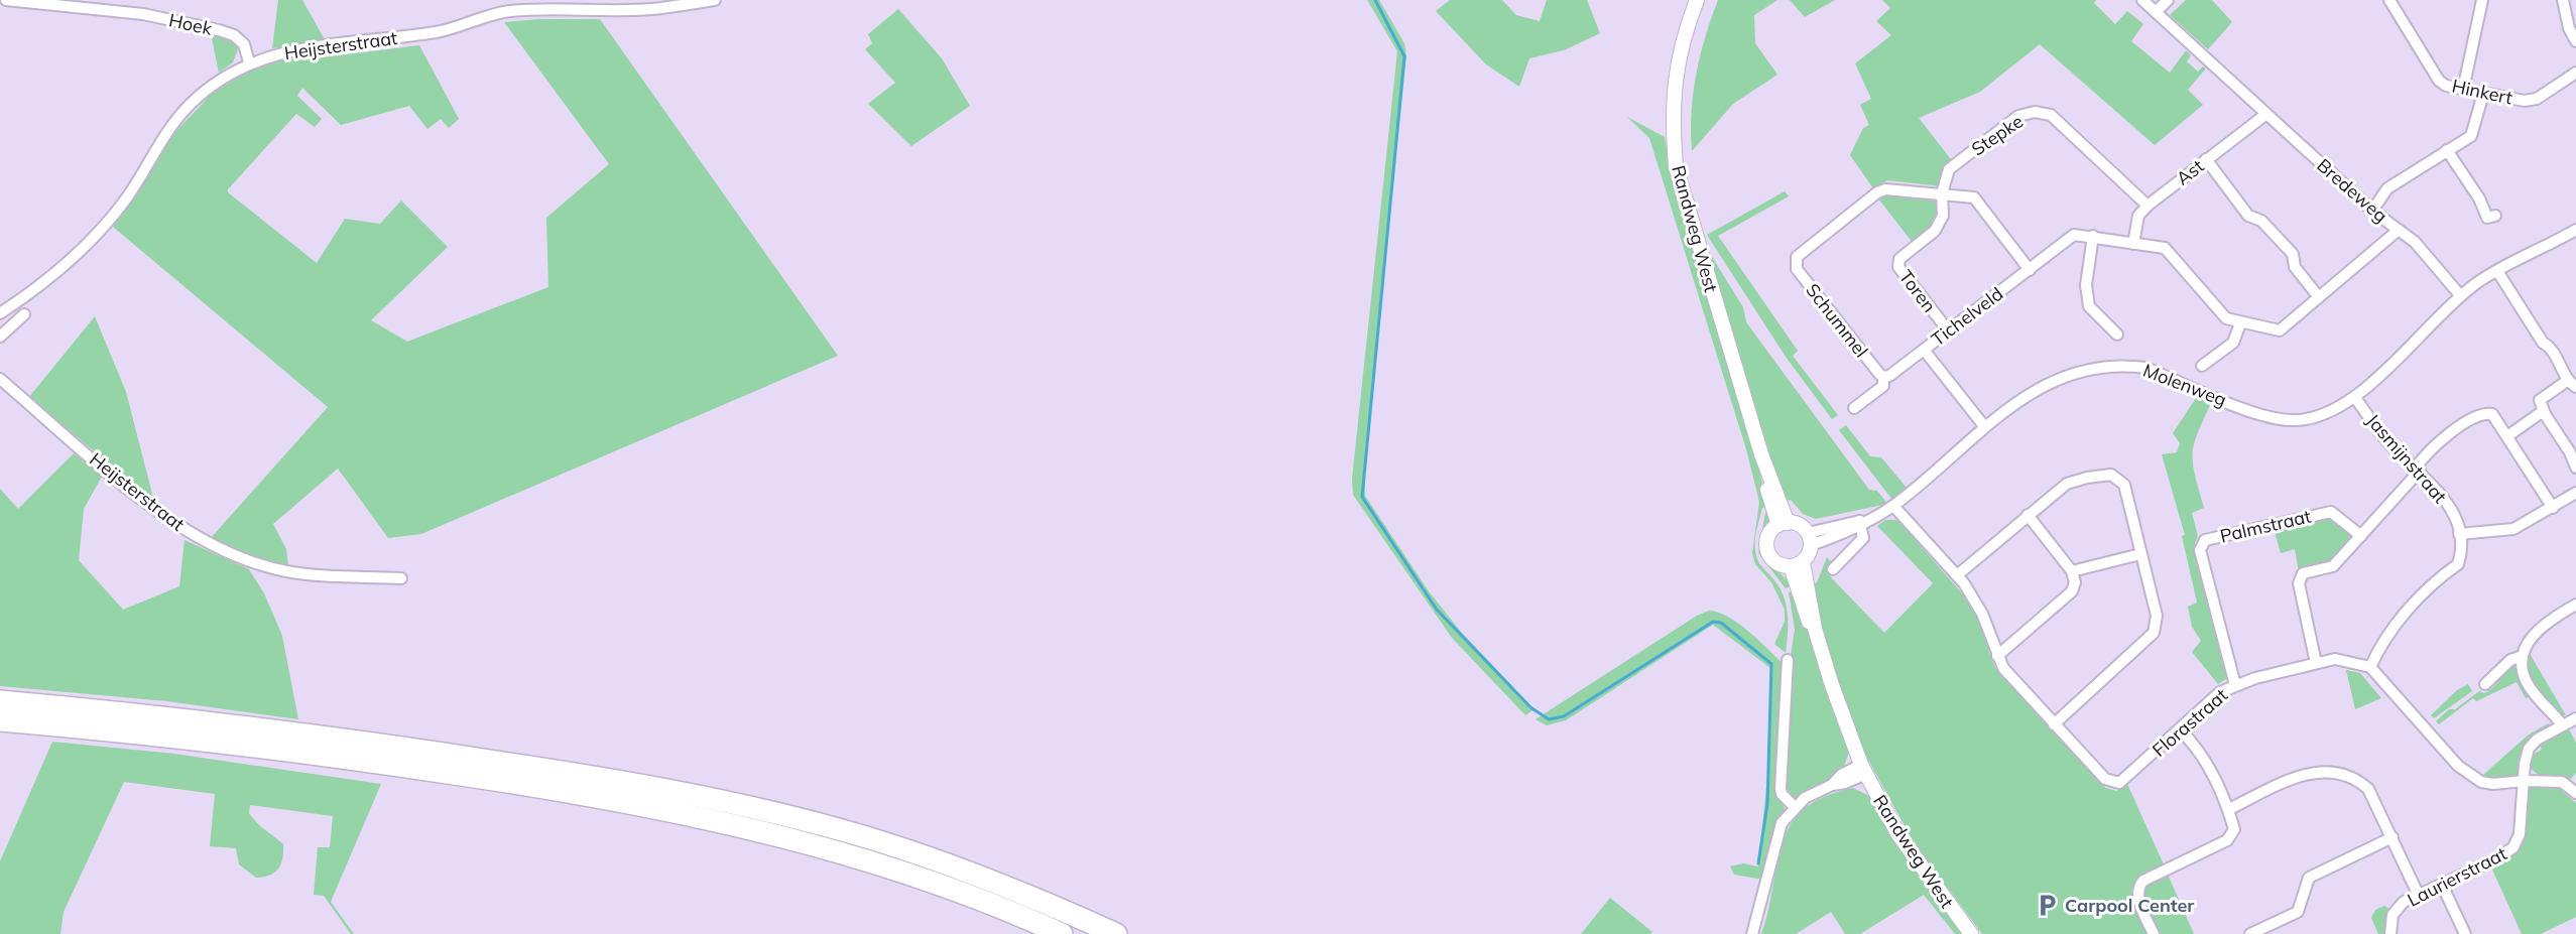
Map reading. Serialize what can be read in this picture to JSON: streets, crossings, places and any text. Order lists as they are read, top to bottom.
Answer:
{
  "streets": {
    "street": [
      "Hoek",
      "Heijsterstraat",
      "Hinkert",
      "Stepke",
      "Ast",
      "Bredeweg",
      "Randweg West",
      "Toren",
      "Tichelveld",
      "Schummel",
      "Molenweg",
      "Jasmijnstraat",
      "Palmstraat",
      "Florastraat",
      "Laurierstraat"
    ]
  },
  "crossings": [
    ["Hoek", "Heijsterstraat"],
    ["Stepke", "Ast"],
    ["Stepke", "Toren"],
    ["Stepke", "Schummel"],
    ["Ast", "Bredeweg"],
    ["Ast", "Tichelveld"],
    ["Bredeweg", "Tichelveld"],
    ["Bredeweg", "Molenweg"],
    ["Randweg West", "Molenweg"],
    ["Toren", "Tichelveld"],
    ["Toren", "Schummel"],
    ["Tichelveld", "Molenweg"],
    ["Molenweg", "Jasmijnstraat"],
    ["Molenweg", "Florastraat"],
    ["Jasmijnstraat", "Florastraat"],
    ["Palmstraat", "Florastraat"]
  ],
  "places": {
    "parking": ["Carpool Center"]
  }
}
